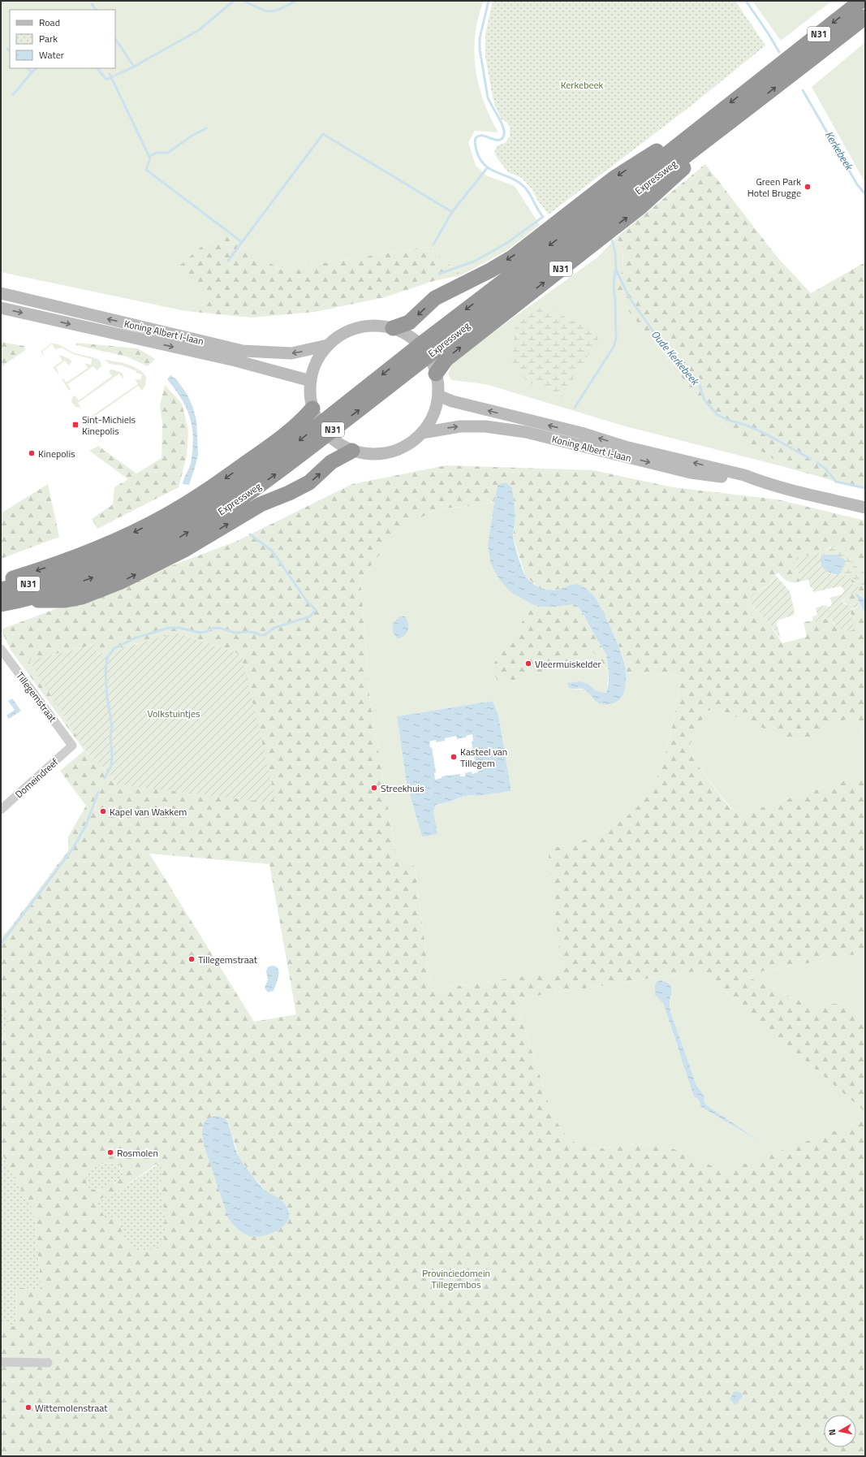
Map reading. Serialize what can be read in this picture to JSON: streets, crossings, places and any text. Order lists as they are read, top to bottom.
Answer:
{
  "streets": {
    "highway": ["N31", "Expressweg"],
    "main road": ["Koning Albert I-laan"],
    "street": ["Tillegemstraat", "Domeindreef"]
  },
  "crossings": [
    ["N31", "Expressweg"],
    ["N31", "Koning Albert I-laan"],
    ["Tillegemstraat", "Domeindreef"]
  ],
  "water": ["Kerkebeek", "Oude Kerkebeek"],
  "parks": ["Kerkebeek", "Volkstuintjes", "Provinciedomein Tillegembos"],
  "places": {
    "other": [
      "Green Park Hotel Brugge",
      "Kinepolis",
      "Vleermuiskelder",
      "Kasteel van Tillegem",
      "Streekhuis",
      "Kapel van Wakkem",
      "Tillegemstraat",
      "Rosmolen",
      "Wittemolenstraat"
    ],
    "transit": ["Sint-Michiels Kinepolis"]
  },
  "legend": ["Road", "Park", "Water"],
  "north": "left"
}
